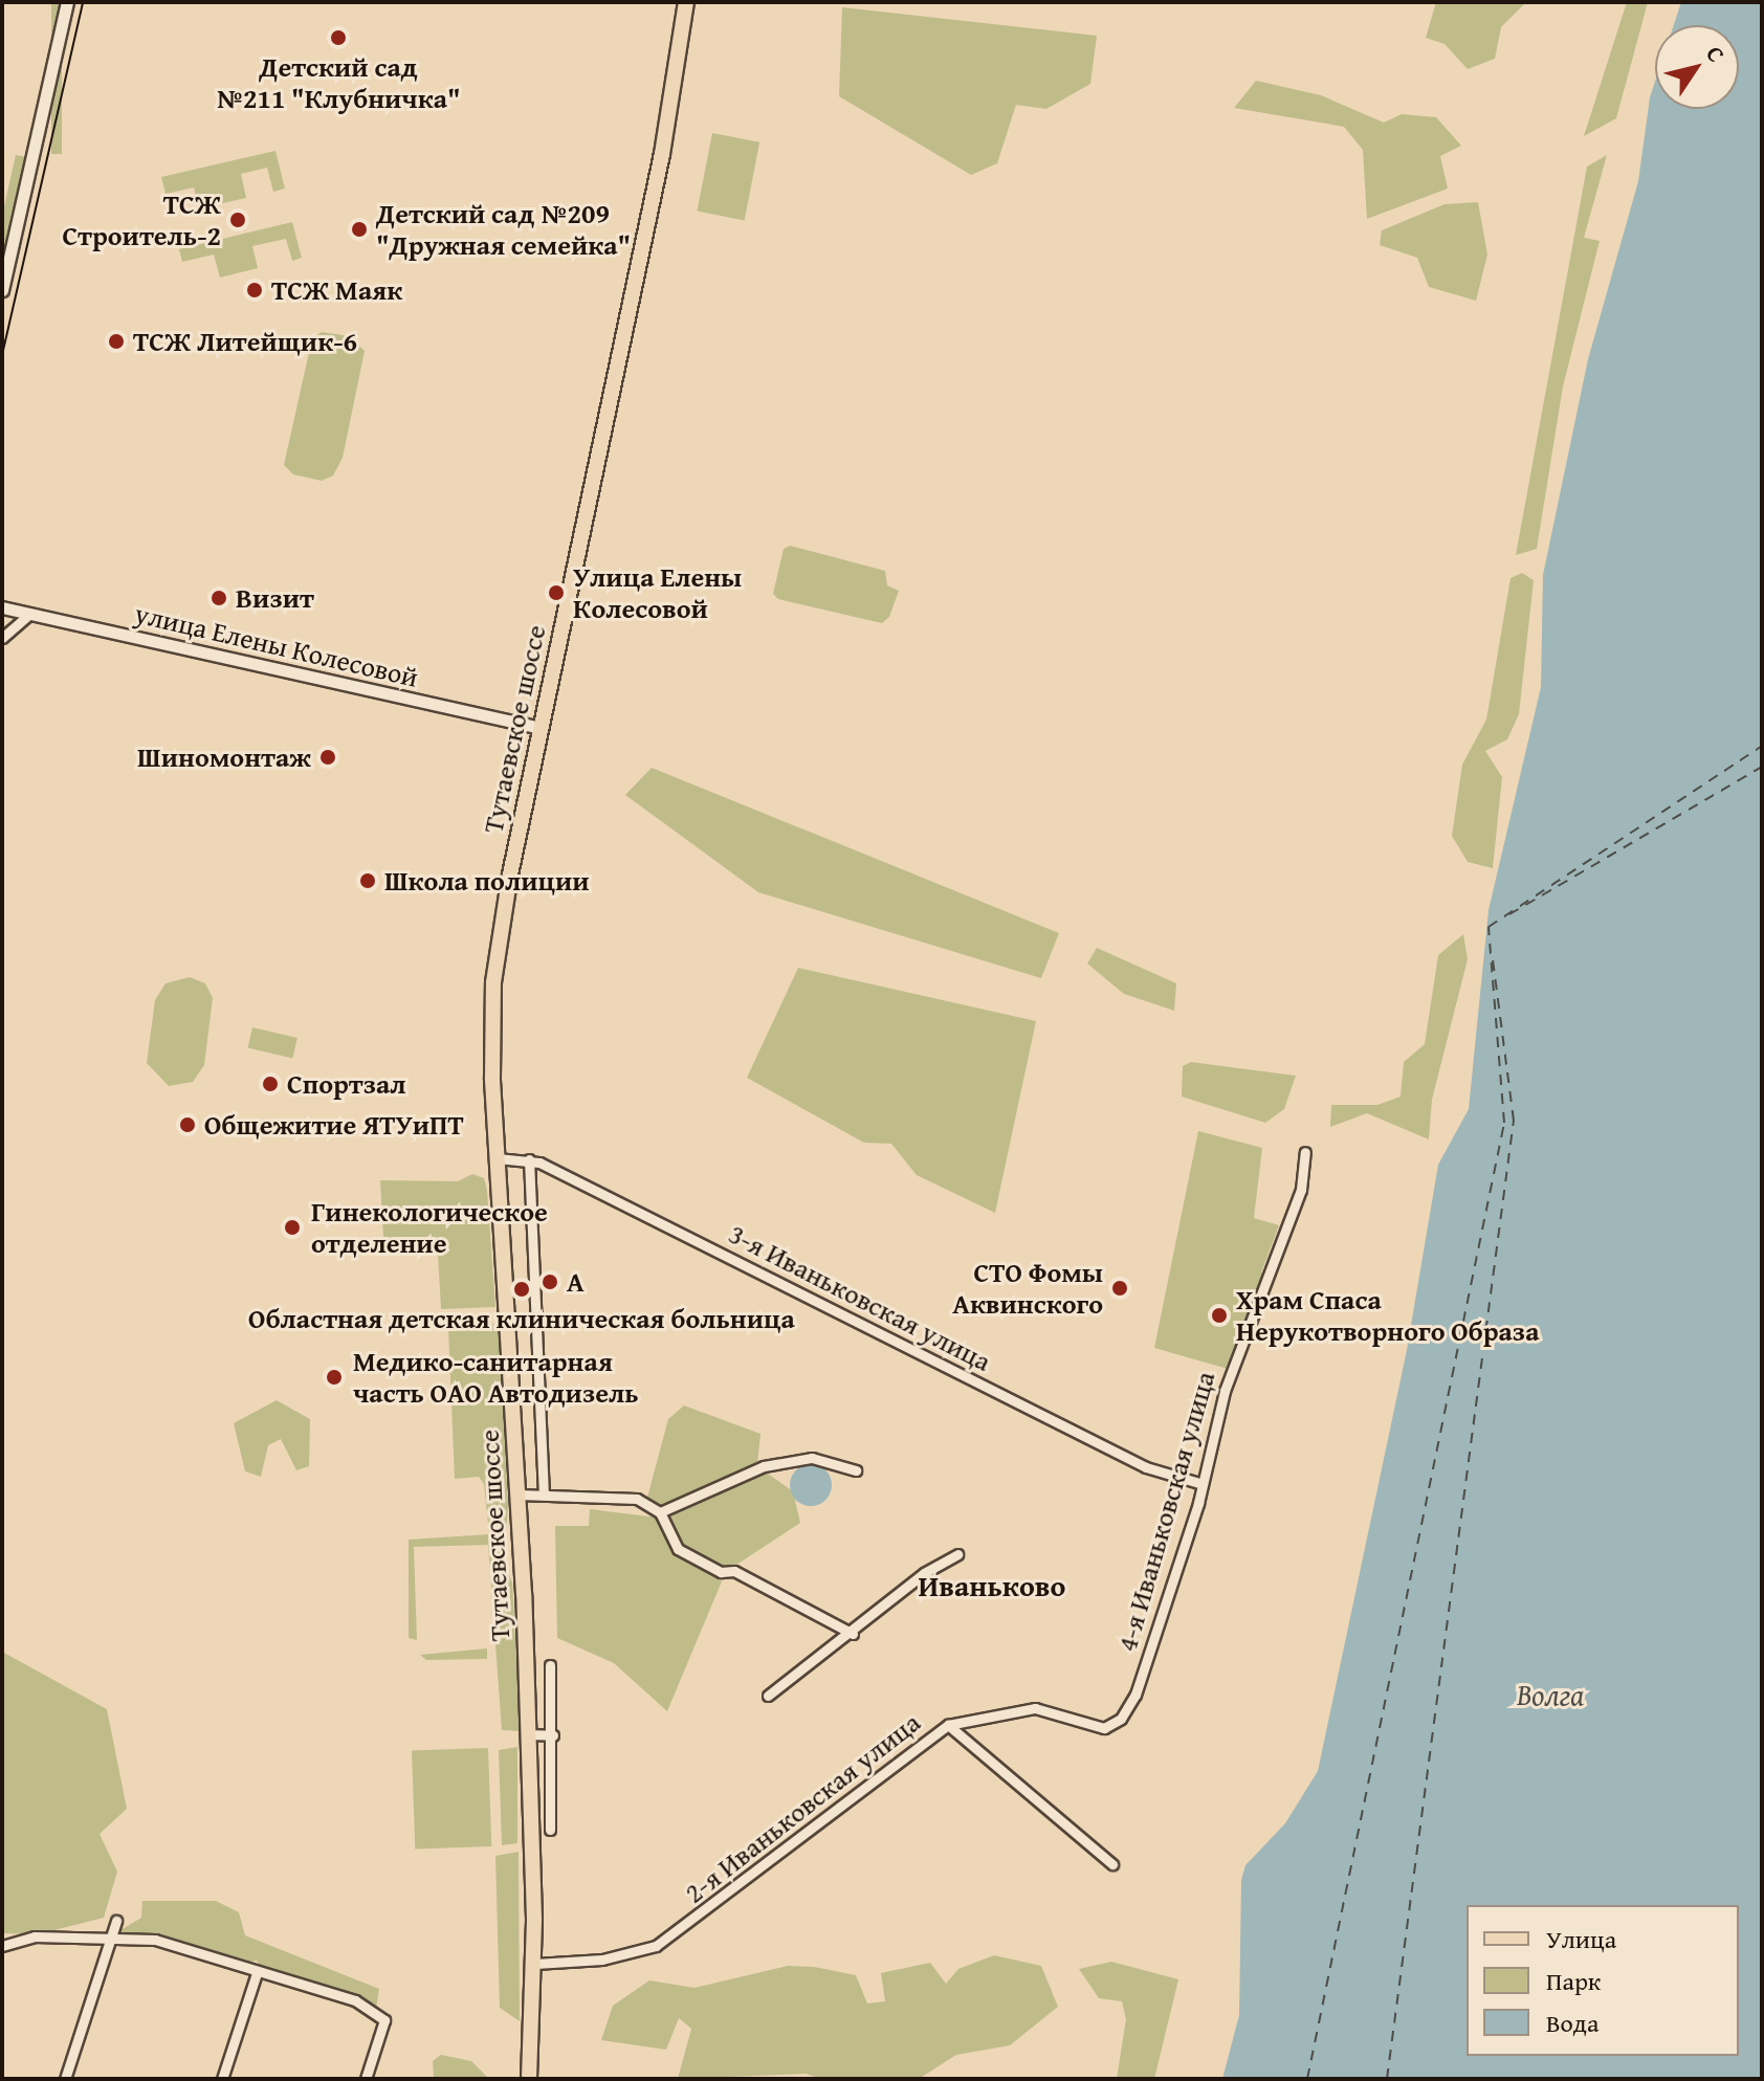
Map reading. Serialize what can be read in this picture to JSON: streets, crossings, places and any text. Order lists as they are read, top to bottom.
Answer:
{
  "streets": {
    "main road": ["Тутаевское шоссе"],
    "street": [
      "улица Елены Колесовой",
      "3-я Иваньковская улица",
      "4-я Иваньковская улица",
      "2-я Иваньковская улица"
    ]
  },
  "crossings": [
    ["улица Елены Колесовой", "Тутаевское шоссе"],
    ["Тутаевское шоссе", "3-я Иваньковская улица"],
    ["Тутаевское шоссе", "2-я Иваньковская улица"],
    ["3-я Иваньковская улица", "4-я Иваньковская улица"],
    ["4-я Иваньковская улица", "2-я Иваньковская улица"]
  ],
  "districts": ["Иваньково"],
  "water": ["Волга"],
  "places": [
    "Детский сад №211 \"Клубничка\"",
    "ТСЖ Строитель-2",
    "Детский сад №209 \"Дружная семейка\"",
    "ТСЖ Маяк",
    "ТСЖ Литейщик-6",
    "Улица Елены Колесовой",
    "Визит",
    "Шиномонтаж",
    "Школа полиции",
    "Спортзал",
    "Общежитие ЯТУиПТ",
    "Гинекологическое отделение",
    "А",
    "СТО Фомы Аквинского",
    "Областная детская клиническая больница",
    "Храм Спаса Нерукотворного Образа",
    "Медико-санитарная часть ОАО Автодизель"
  ],
  "legend": ["Улица", "Парк", "Вода"],
  "north": "top right"
}
